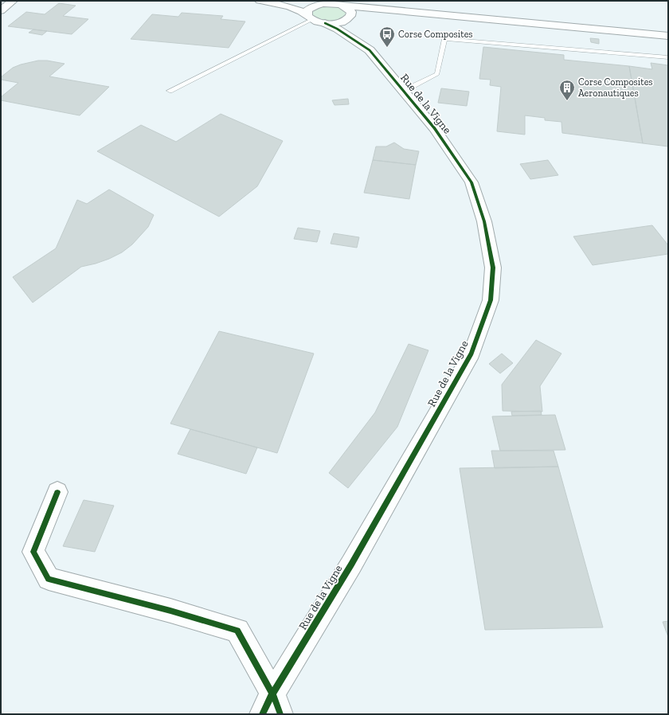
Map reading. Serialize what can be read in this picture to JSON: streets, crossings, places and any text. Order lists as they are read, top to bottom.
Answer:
{
  "streets": {
    "street": ["Rue de la Vigne"]
  },
  "places": {
    "bus stop": ["Corse Composites"],
    "building": ["Corse Composites Aeronautiques"]
  }
}
